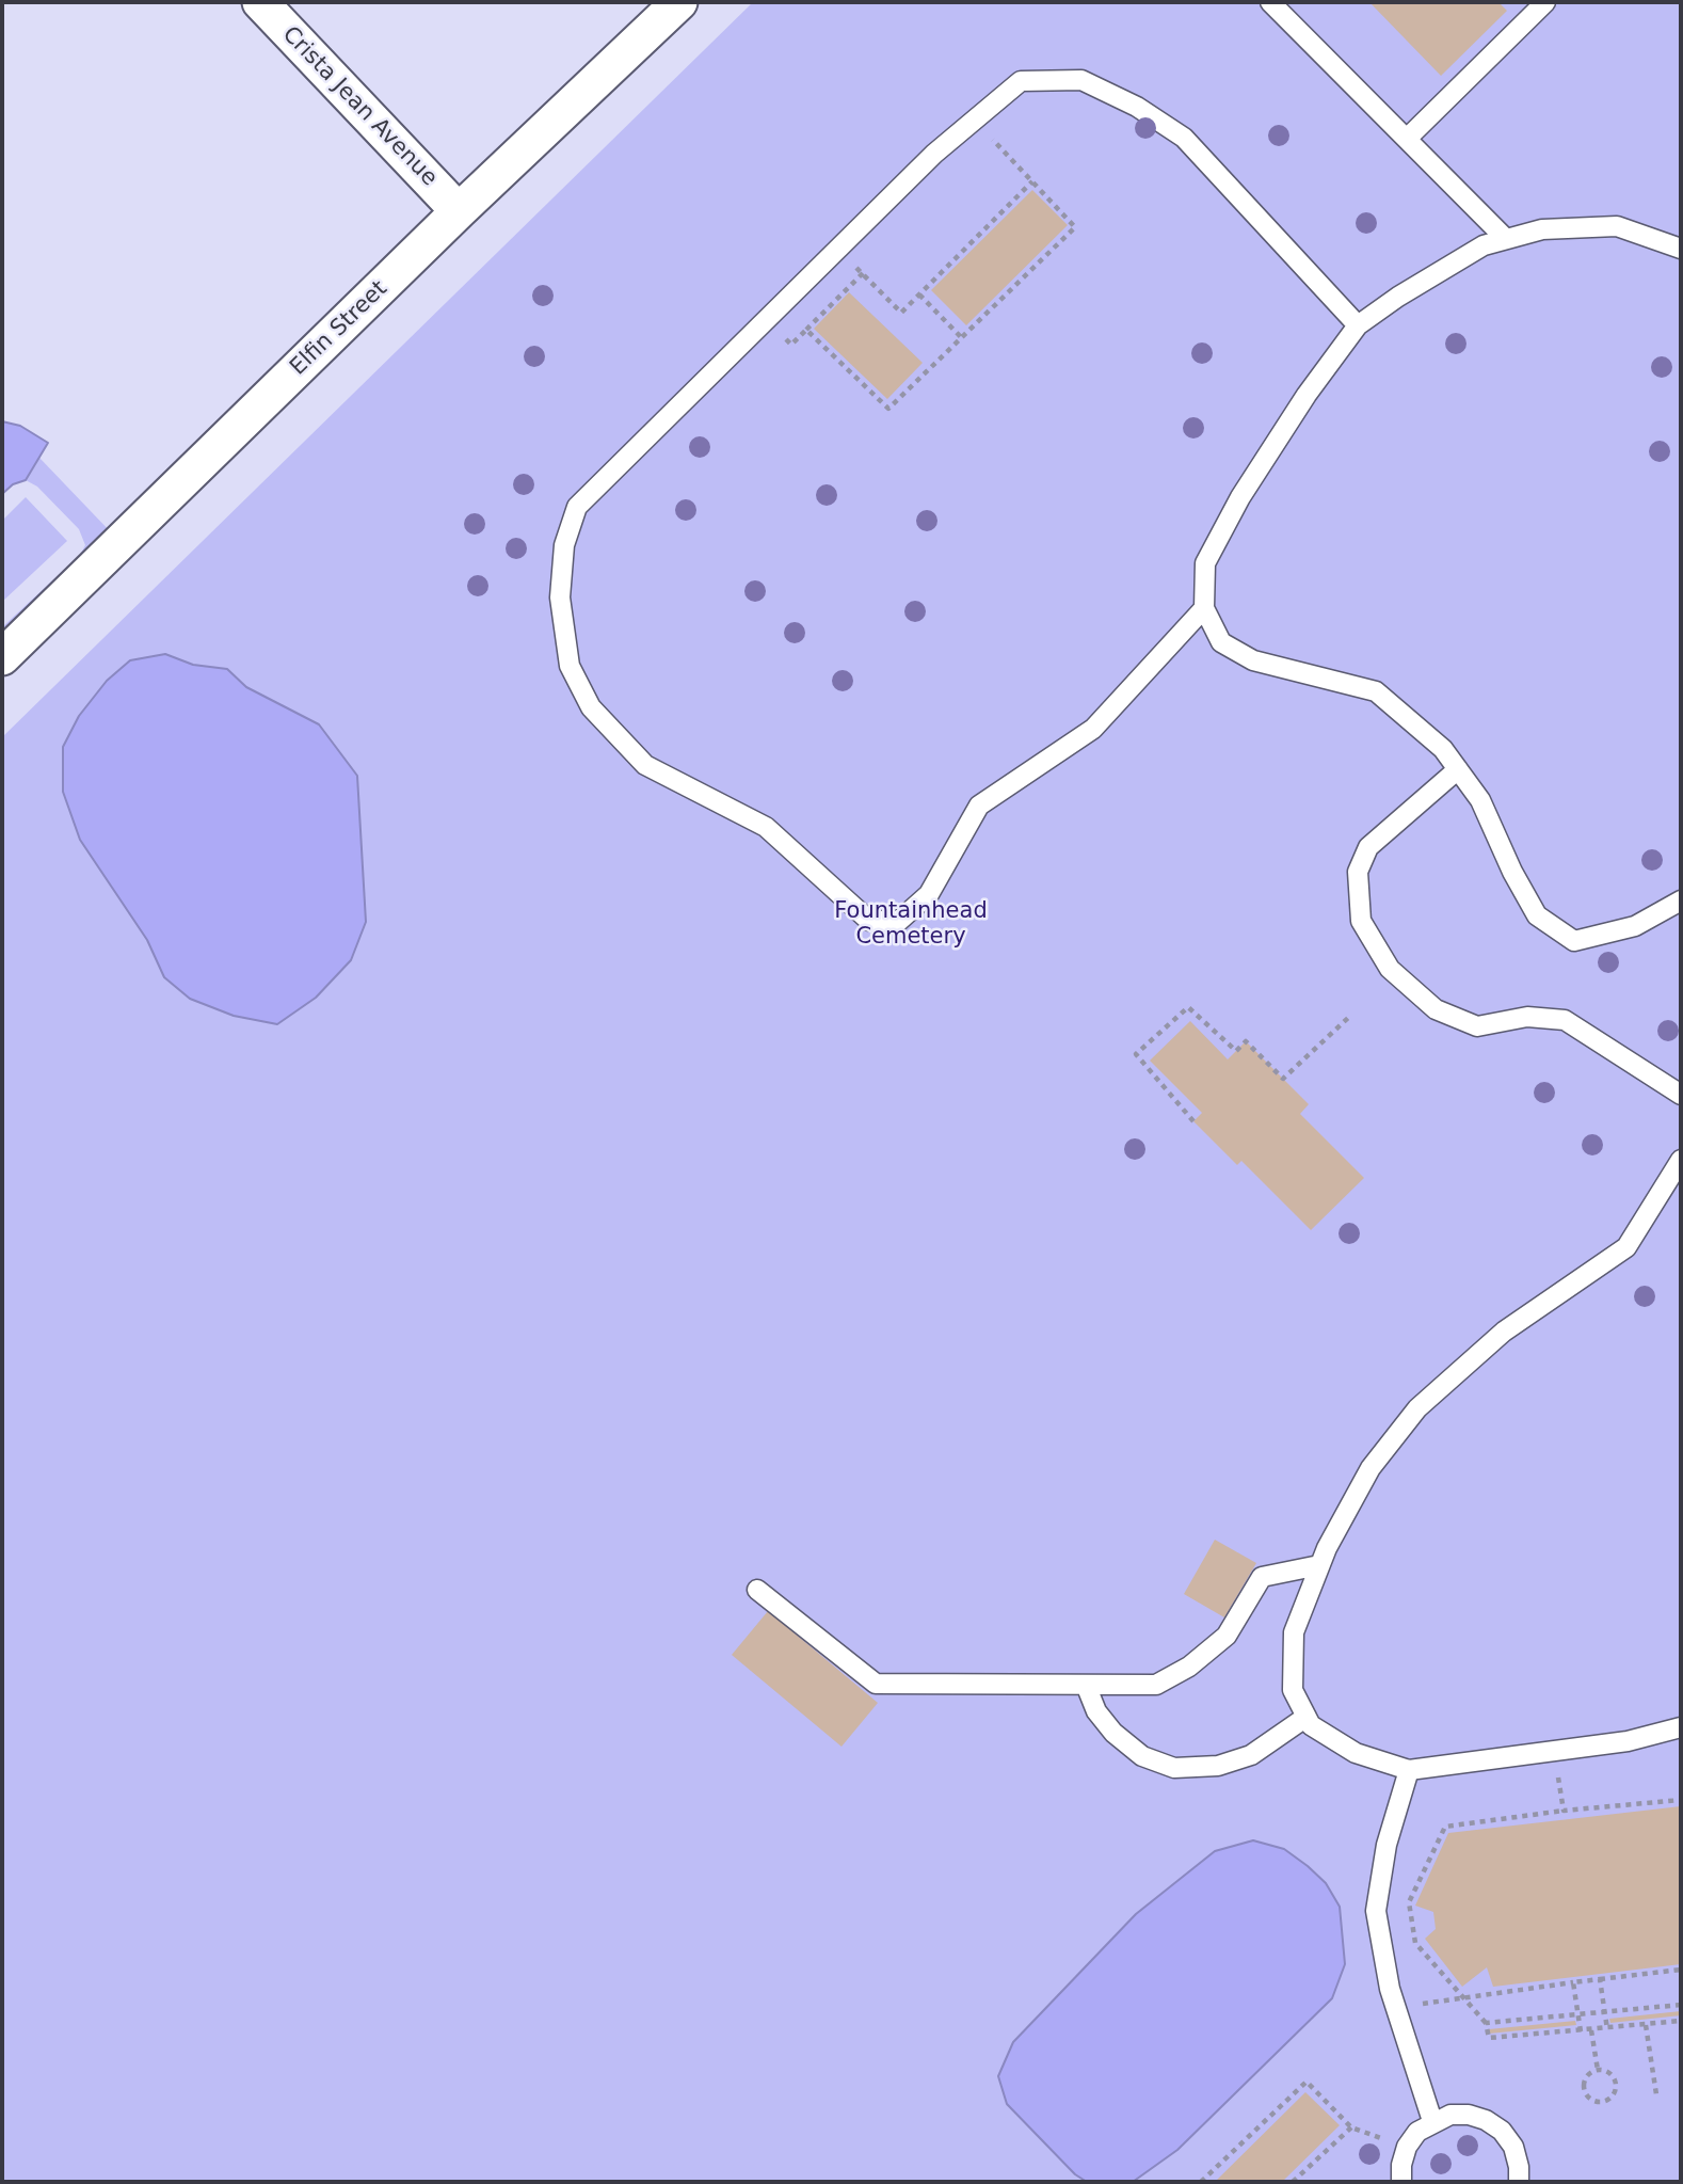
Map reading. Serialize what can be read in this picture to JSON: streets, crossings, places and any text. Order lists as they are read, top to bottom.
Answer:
{
  "streets": {
    "street": ["Crista Jean Avenue", "Elfin Street"]
  },
  "crossings": [
    ["Crista Jean Avenue", "Elfin Street"]
  ],
  "parks": ["Fountainhead Cemetery"]
}
